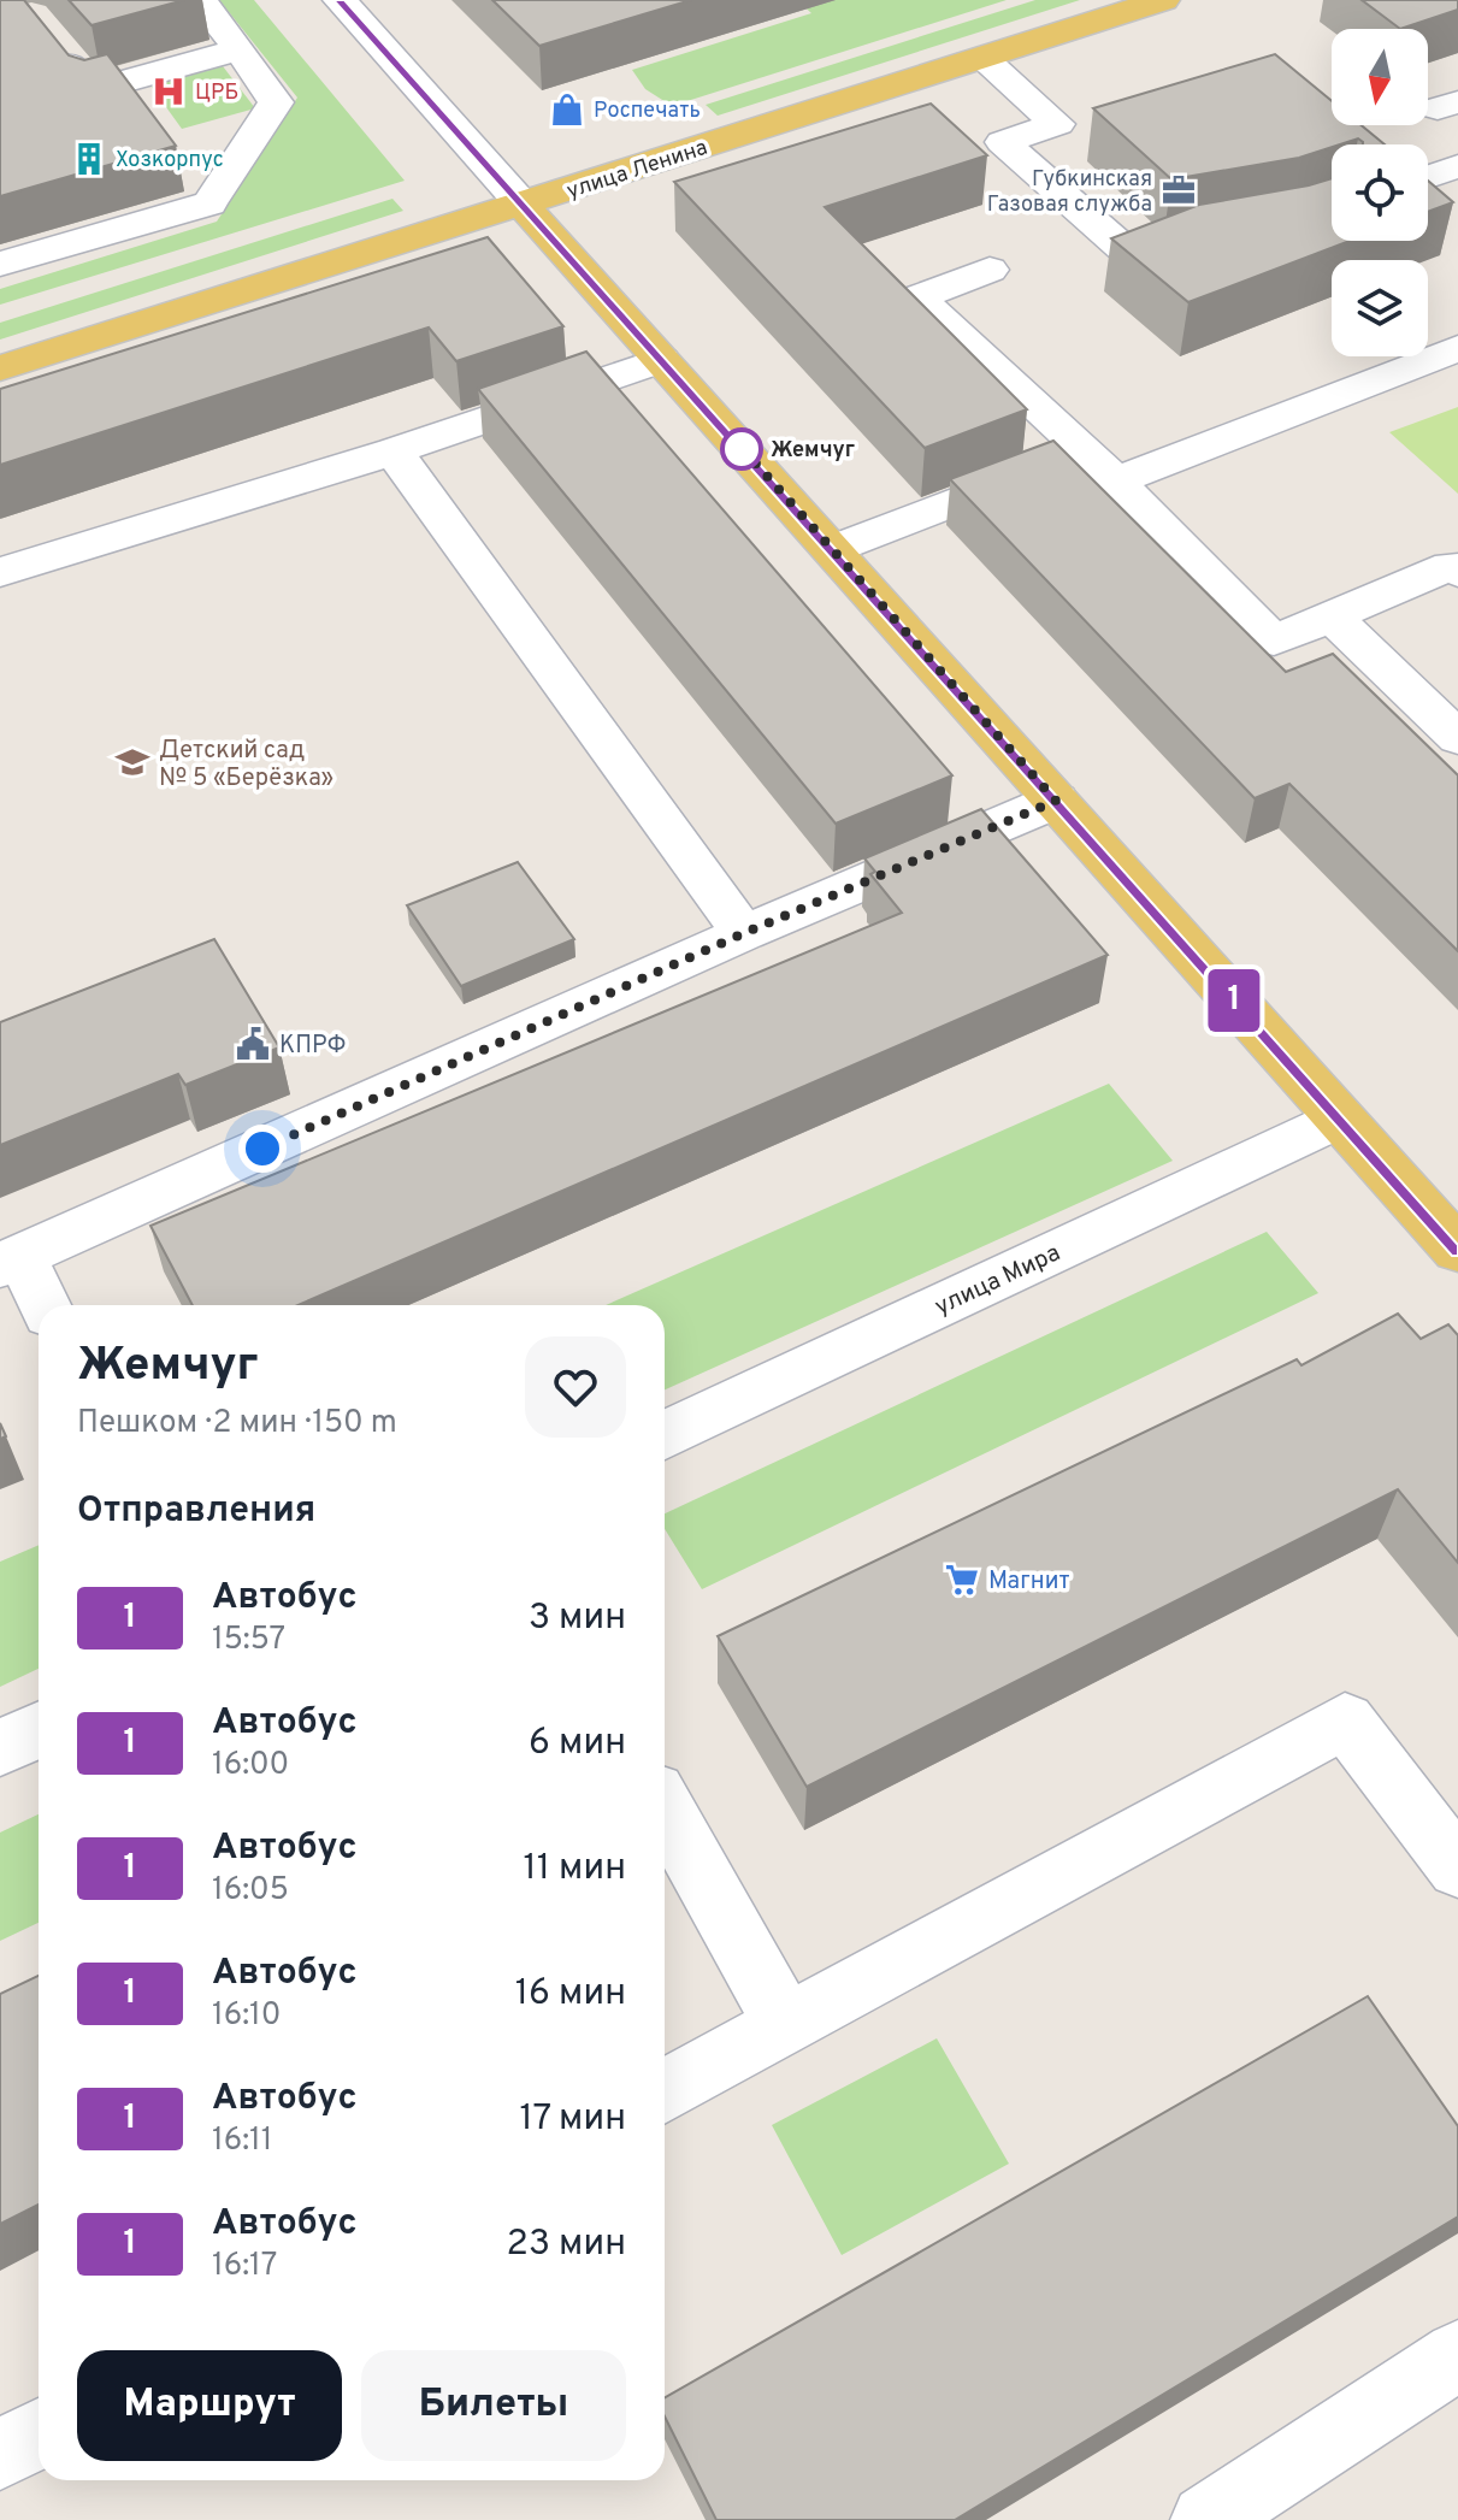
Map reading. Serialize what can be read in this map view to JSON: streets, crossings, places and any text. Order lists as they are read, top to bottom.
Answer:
{
  "streets": {
    "main road": ["улица Ленина"],
    "street": ["улица Мира"]
  },
  "places": {
    "hospital": ["ЦРБ"],
    "shop": ["Роспечать"],
    "building": ["Хозкорпус"],
    "office": ["Губкинская Газовая служба"],
    "other": ["Жемчуг"],
    "school or university": ["Детский сад № 5 «Берёзка»"],
    "public building": ["КПРФ"],
    "supermarket": ["Магнит"]
  },
  "lines": ["bus line 1"],
  "north": "bottom",
  "page": {
    "on_map": "1",
    "heading": [
      ["Жемчуг", "Пешком · 2 мин · 150 m"],
      "Отправления"
    ],
    "list": [
      {
        "mark": "1",
        "name": "Автобус",
        "note": "15:57",
        "value": "3 мин"
      },
      {
        "mark": "1",
        "name": "Автобус",
        "note": "16:00",
        "value": "6 мин"
      },
      {
        "mark": "1",
        "name": "Автобус",
        "note": "16:05",
        "value": "11 мин"
      },
      {
        "mark": "1",
        "name": "Автобус",
        "note": "16:10",
        "value": "16 мин"
      },
      {
        "mark": "1",
        "name": "Автобус",
        "note": "16:11",
        "value": "17 мин"
      },
      {
        "mark": "1",
        "name": "Автобус",
        "note": "16:17",
        "value": "23 мин"
      }
    ],
    "buttons": ["Маршрут", "Билеты"]
  }
}
